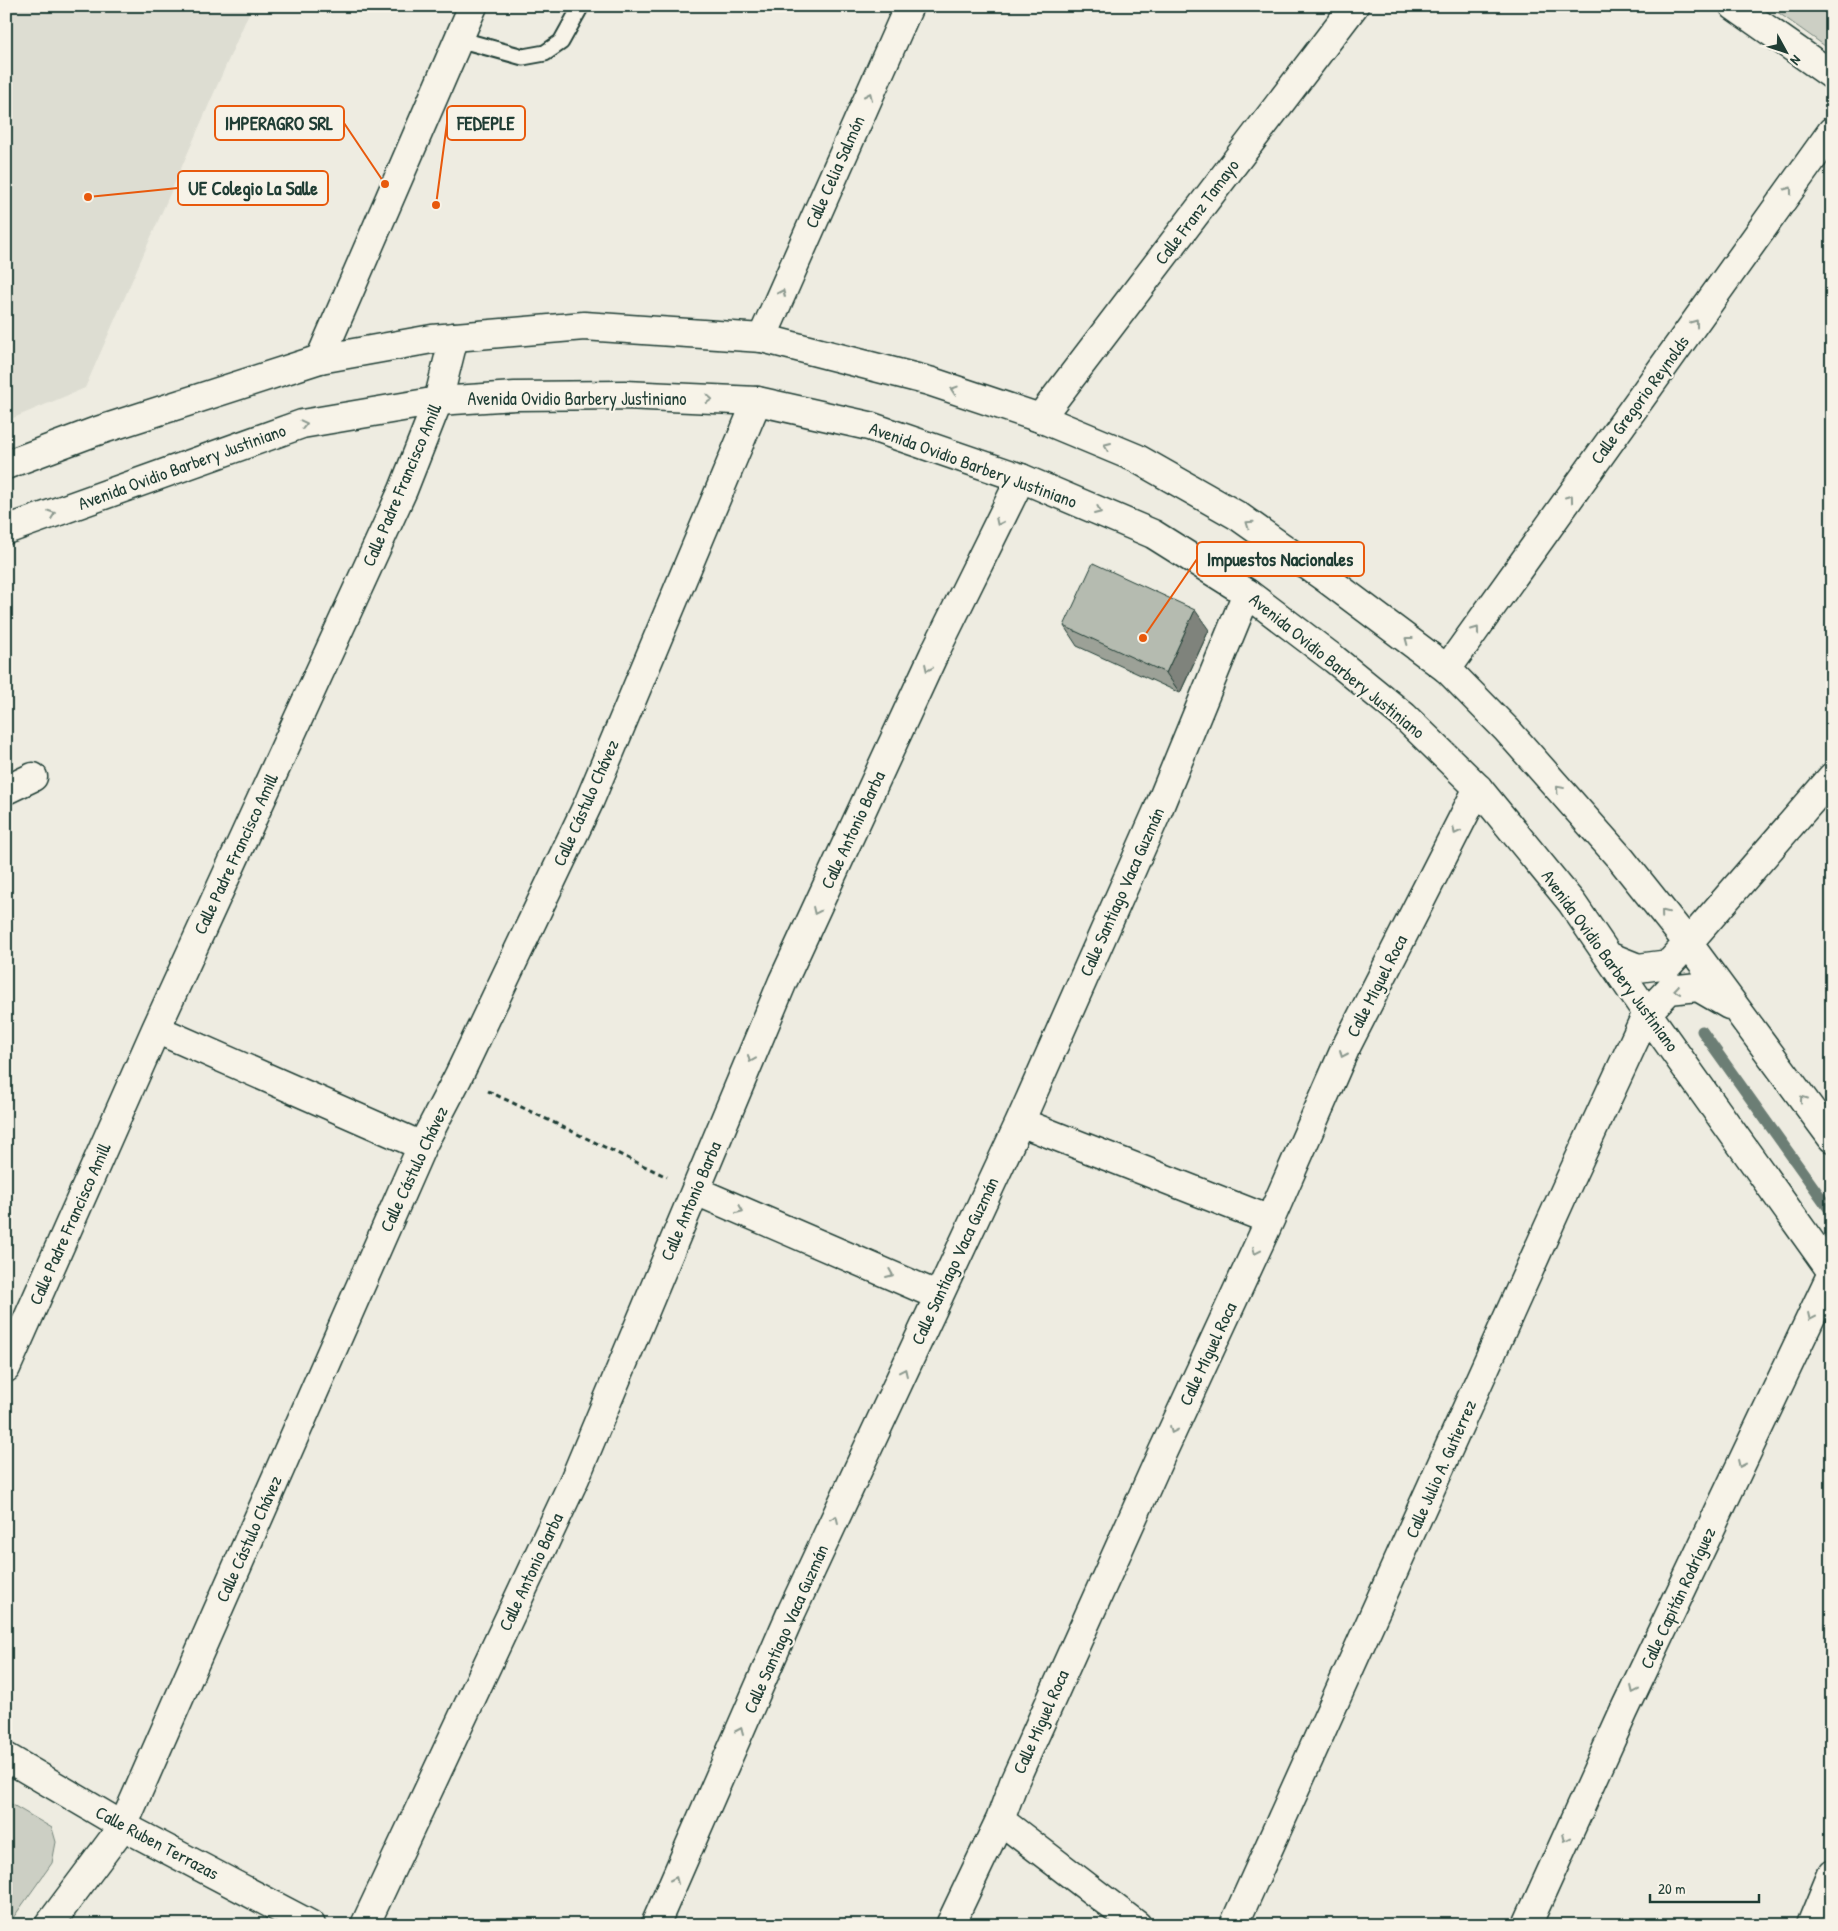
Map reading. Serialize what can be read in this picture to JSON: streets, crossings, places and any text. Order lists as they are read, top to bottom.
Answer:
{
  "streets": {
    "street": [
      "Calle Celia Salmón",
      "Calle Franz Tamayo",
      "Avenida Ovidio Barbery Justiniano",
      "Calle Gregorio Reynolds",
      "Calle Padre Francisco Amill",
      "Calle Cástulo Chávez",
      "Calle Antonio Barba",
      "Calle Santiago Vaca Guzmán",
      "Calle Miguel Roca",
      "Calle Julio A. Gutierrez",
      "Calle Capitán Rodríguez",
      "Calle Ruben Terrazas"
    ]
  },
  "crossings": [
    ["Avenida Ovidio Barbery Justiniano", "Calle Padre Francisco Amill"],
    ["Avenida Ovidio Barbery Justiniano", "Calle Cástulo Chávez"],
    ["Avenida Ovidio Barbery Justiniano", "Calle Antonio Barba"],
    ["Avenida Ovidio Barbery Justiniano", "Calle Santiago Vaca Guzmán"],
    ["Avenida Ovidio Barbery Justiniano", "Calle Miguel Roca"],
    ["Avenida Ovidio Barbery Justiniano", "Calle Julio A. Gutierrez"],
    ["Avenida Ovidio Barbery Justiniano", "Calle Capitán Rodríguez"],
    ["Calle Cástulo Chávez", "Calle Ruben Terrazas"]
  ],
  "one_way": [
    "Calle Celia Salmón",
    "Calle Gregorio Reynolds",
    "Calle Antonio Barba",
    "Calle Santiago Vaca Guzmán",
    "Calle Miguel Roca",
    "Calle Capitán Rodríguez"
  ],
  "places": [
    "IMPERAGRO SRL",
    "UE Colegio La Salle",
    "FEDEPLE",
    "Impuestos Nacionales"
  ],
  "scale_bar": "20 m",
  "north": "bottom right"
}
